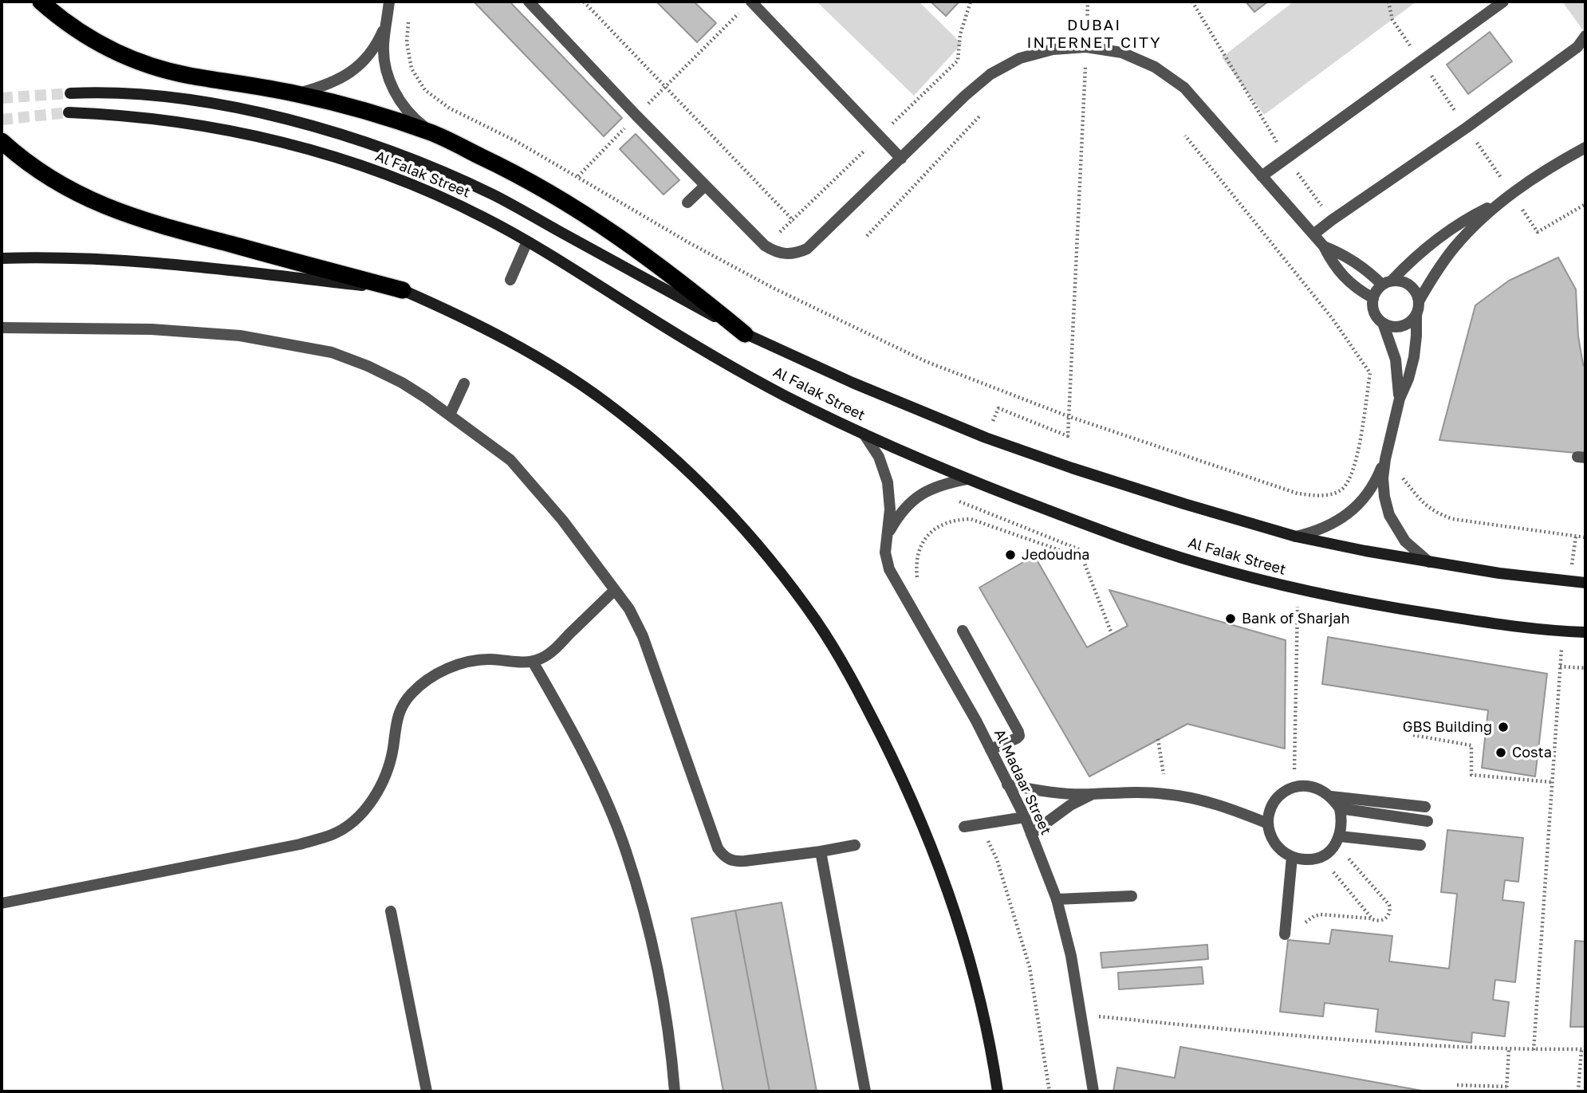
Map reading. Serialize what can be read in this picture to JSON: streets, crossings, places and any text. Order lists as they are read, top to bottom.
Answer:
{
  "streets": {
    "street": ["Al Falak Street", "Al Madaar Street"]
  },
  "crossings": [
    ["Al Falak Street", "Al Madaar Street"]
  ],
  "districts": ["DUBAI INTERNET CITY"],
  "places": [
    "Jedoudna",
    "Bank of Sharjah",
    "GBS Building",
    "Costa"
  ]
}
